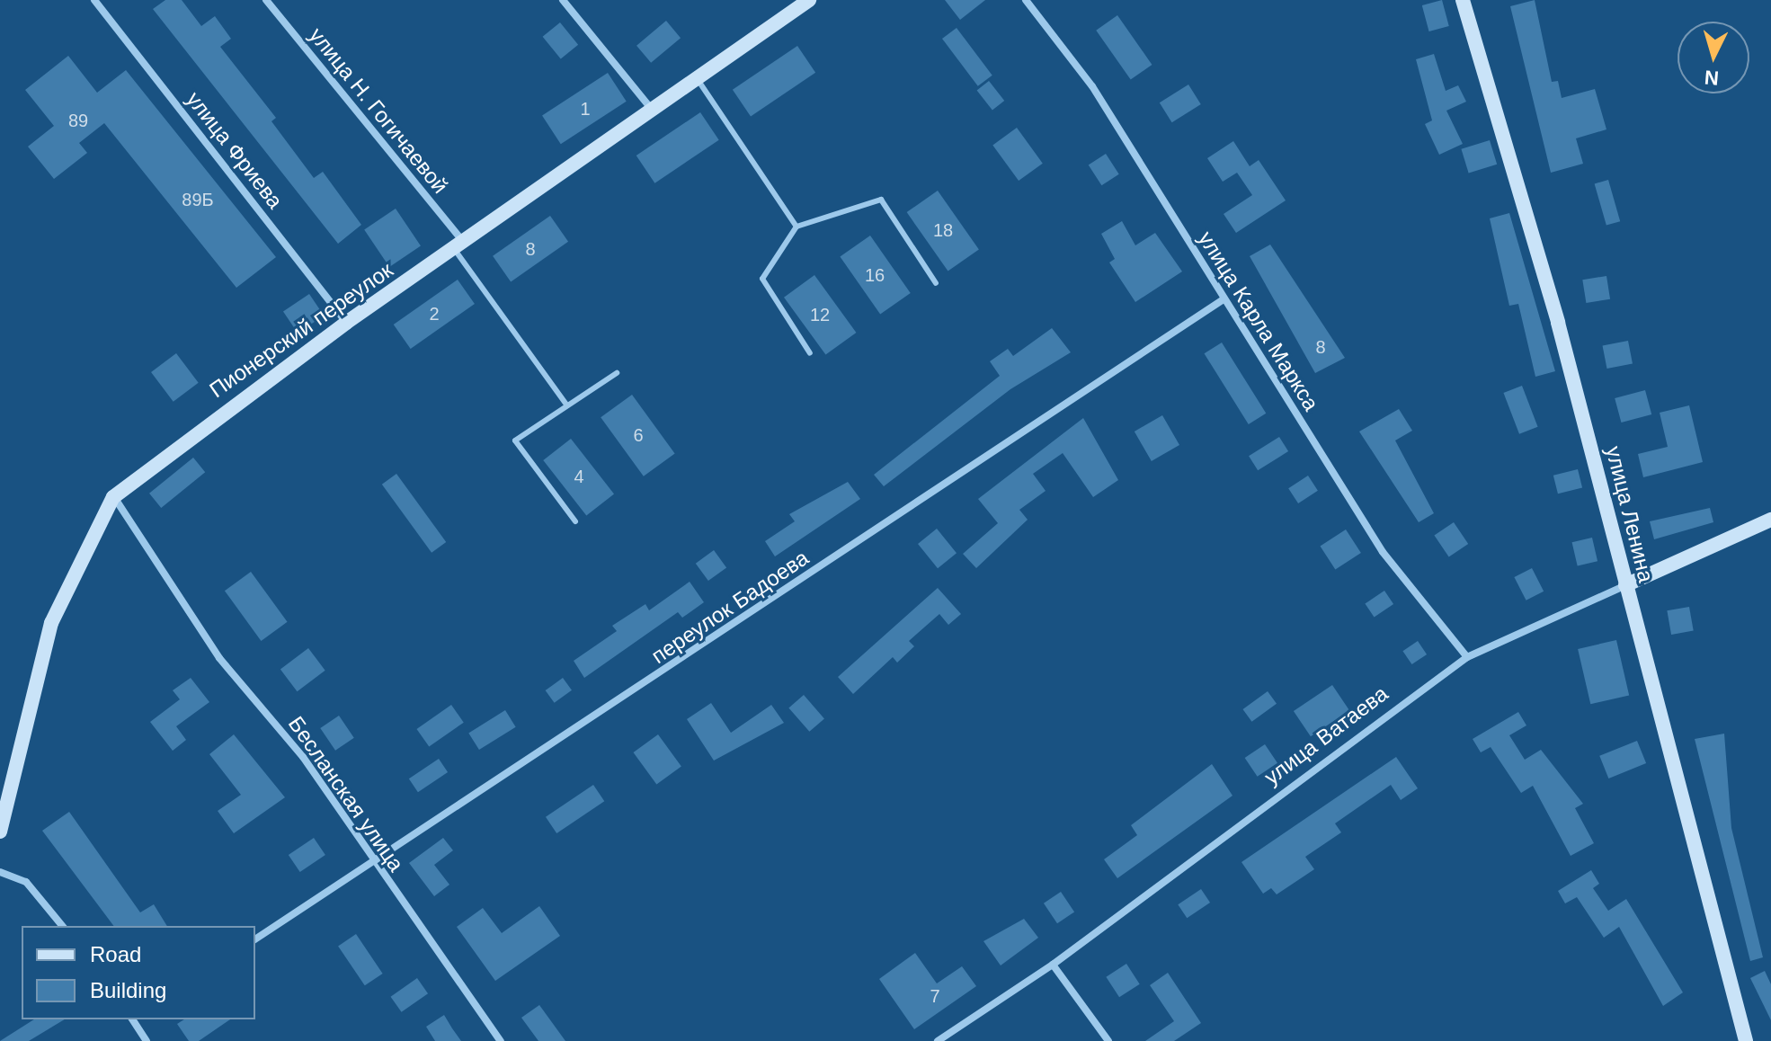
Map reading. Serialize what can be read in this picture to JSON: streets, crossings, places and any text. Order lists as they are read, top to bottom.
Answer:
{
  "streets": {
    "street": [
      "улица Н. Гогичаевой",
      "улица Фриева",
      "улица Карла Маркса",
      "Пионерский переулок",
      "улица Ленина",
      "переулок Бадоева",
      "улица Ватаева",
      "Бесланская улица"
    ]
  },
  "crossings": [
    ["улица Н. Гогичаевой", "Пионерский переулок"],
    ["улица Фриева", "Пионерский переулок"],
    ["улица Карла Маркса", "переулок Бадоева"],
    ["улица Карла Маркса", "улица Ватаева"],
    ["Пионерский переулок", "Бесланская улица"],
    ["улица Ленина", "улица Ватаева"],
    ["переулок Бадоева", "Бесланская улица"]
  ],
  "house_numbers": [
    "1",
    "89",
    "89Б",
    "18",
    "8",
    "16",
    "2",
    "12",
    "8",
    "6",
    "4",
    "7"
  ],
  "legend": ["Road", "Building"],
  "north": "bottom"
}
